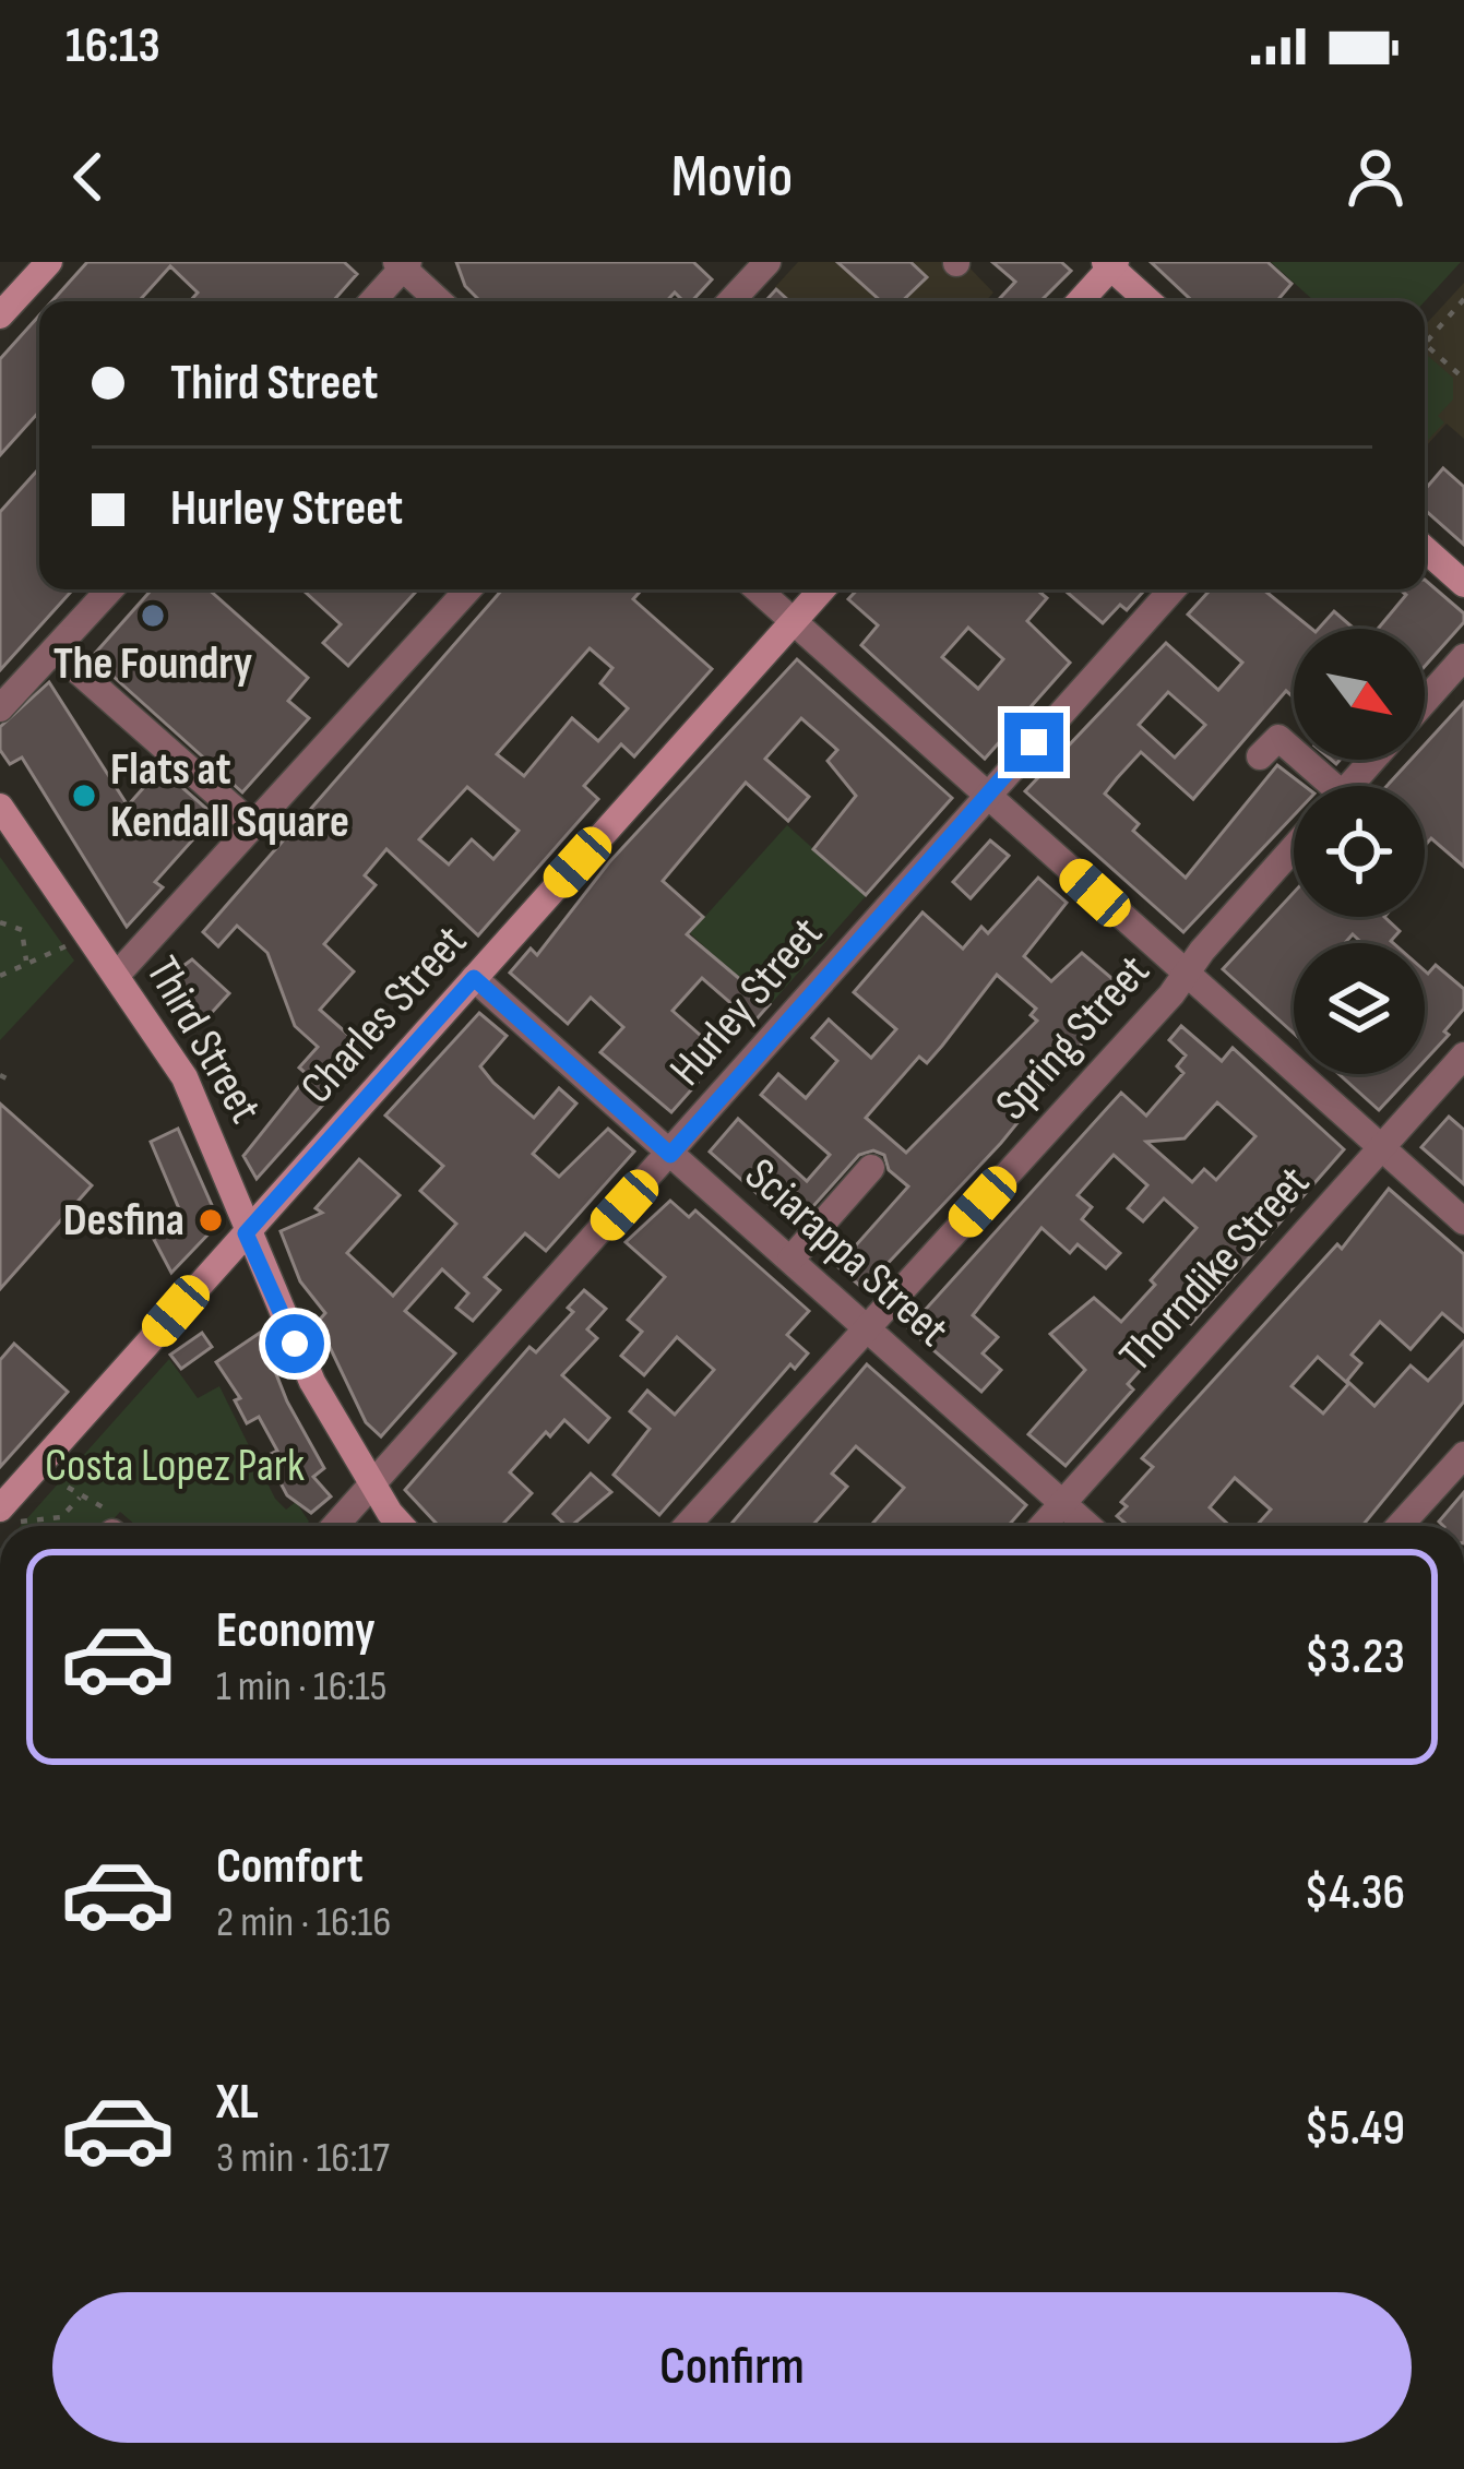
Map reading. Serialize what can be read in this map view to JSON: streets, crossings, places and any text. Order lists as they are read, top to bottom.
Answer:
{
  "streets": {
    "street": [
      "Hurley Street",
      "Charles Street",
      "Spring Street",
      "Third Street",
      "Sciarappa Street",
      "Thorndike Street"
    ]
  },
  "crossings": [
    ["Hurley Street", "Third Street"],
    ["Hurley Street", "Sciarappa Street"],
    ["Charles Street", "Third Street"],
    ["Charles Street", "Sciarappa Street"],
    ["Spring Street", "Sciarappa Street"],
    ["Sciarappa Street", "Thorndike Street"]
  ],
  "parks": ["Costa Lopez Park"],
  "places": ["The Foundry", "Flats at Kendall Square", "Desfina"],
  "north": "bottom right",
  "page": {
    "status": "16:13",
    "header": "Movio",
    "banner": ["Third Street", "Hurley Street"],
    "list": [
      {
        "name": "Economy",
        "note": "1 min · 16:15",
        "value": "$3.23"
      },
      {
        "name": "Comfort",
        "note": "2 min · 16:16",
        "value": "$4.36"
      },
      {
        "name": "XL",
        "note": "3 min · 16:17",
        "value": "$5.49"
      }
    ],
    "buttons": "Confirm"
  }
}
